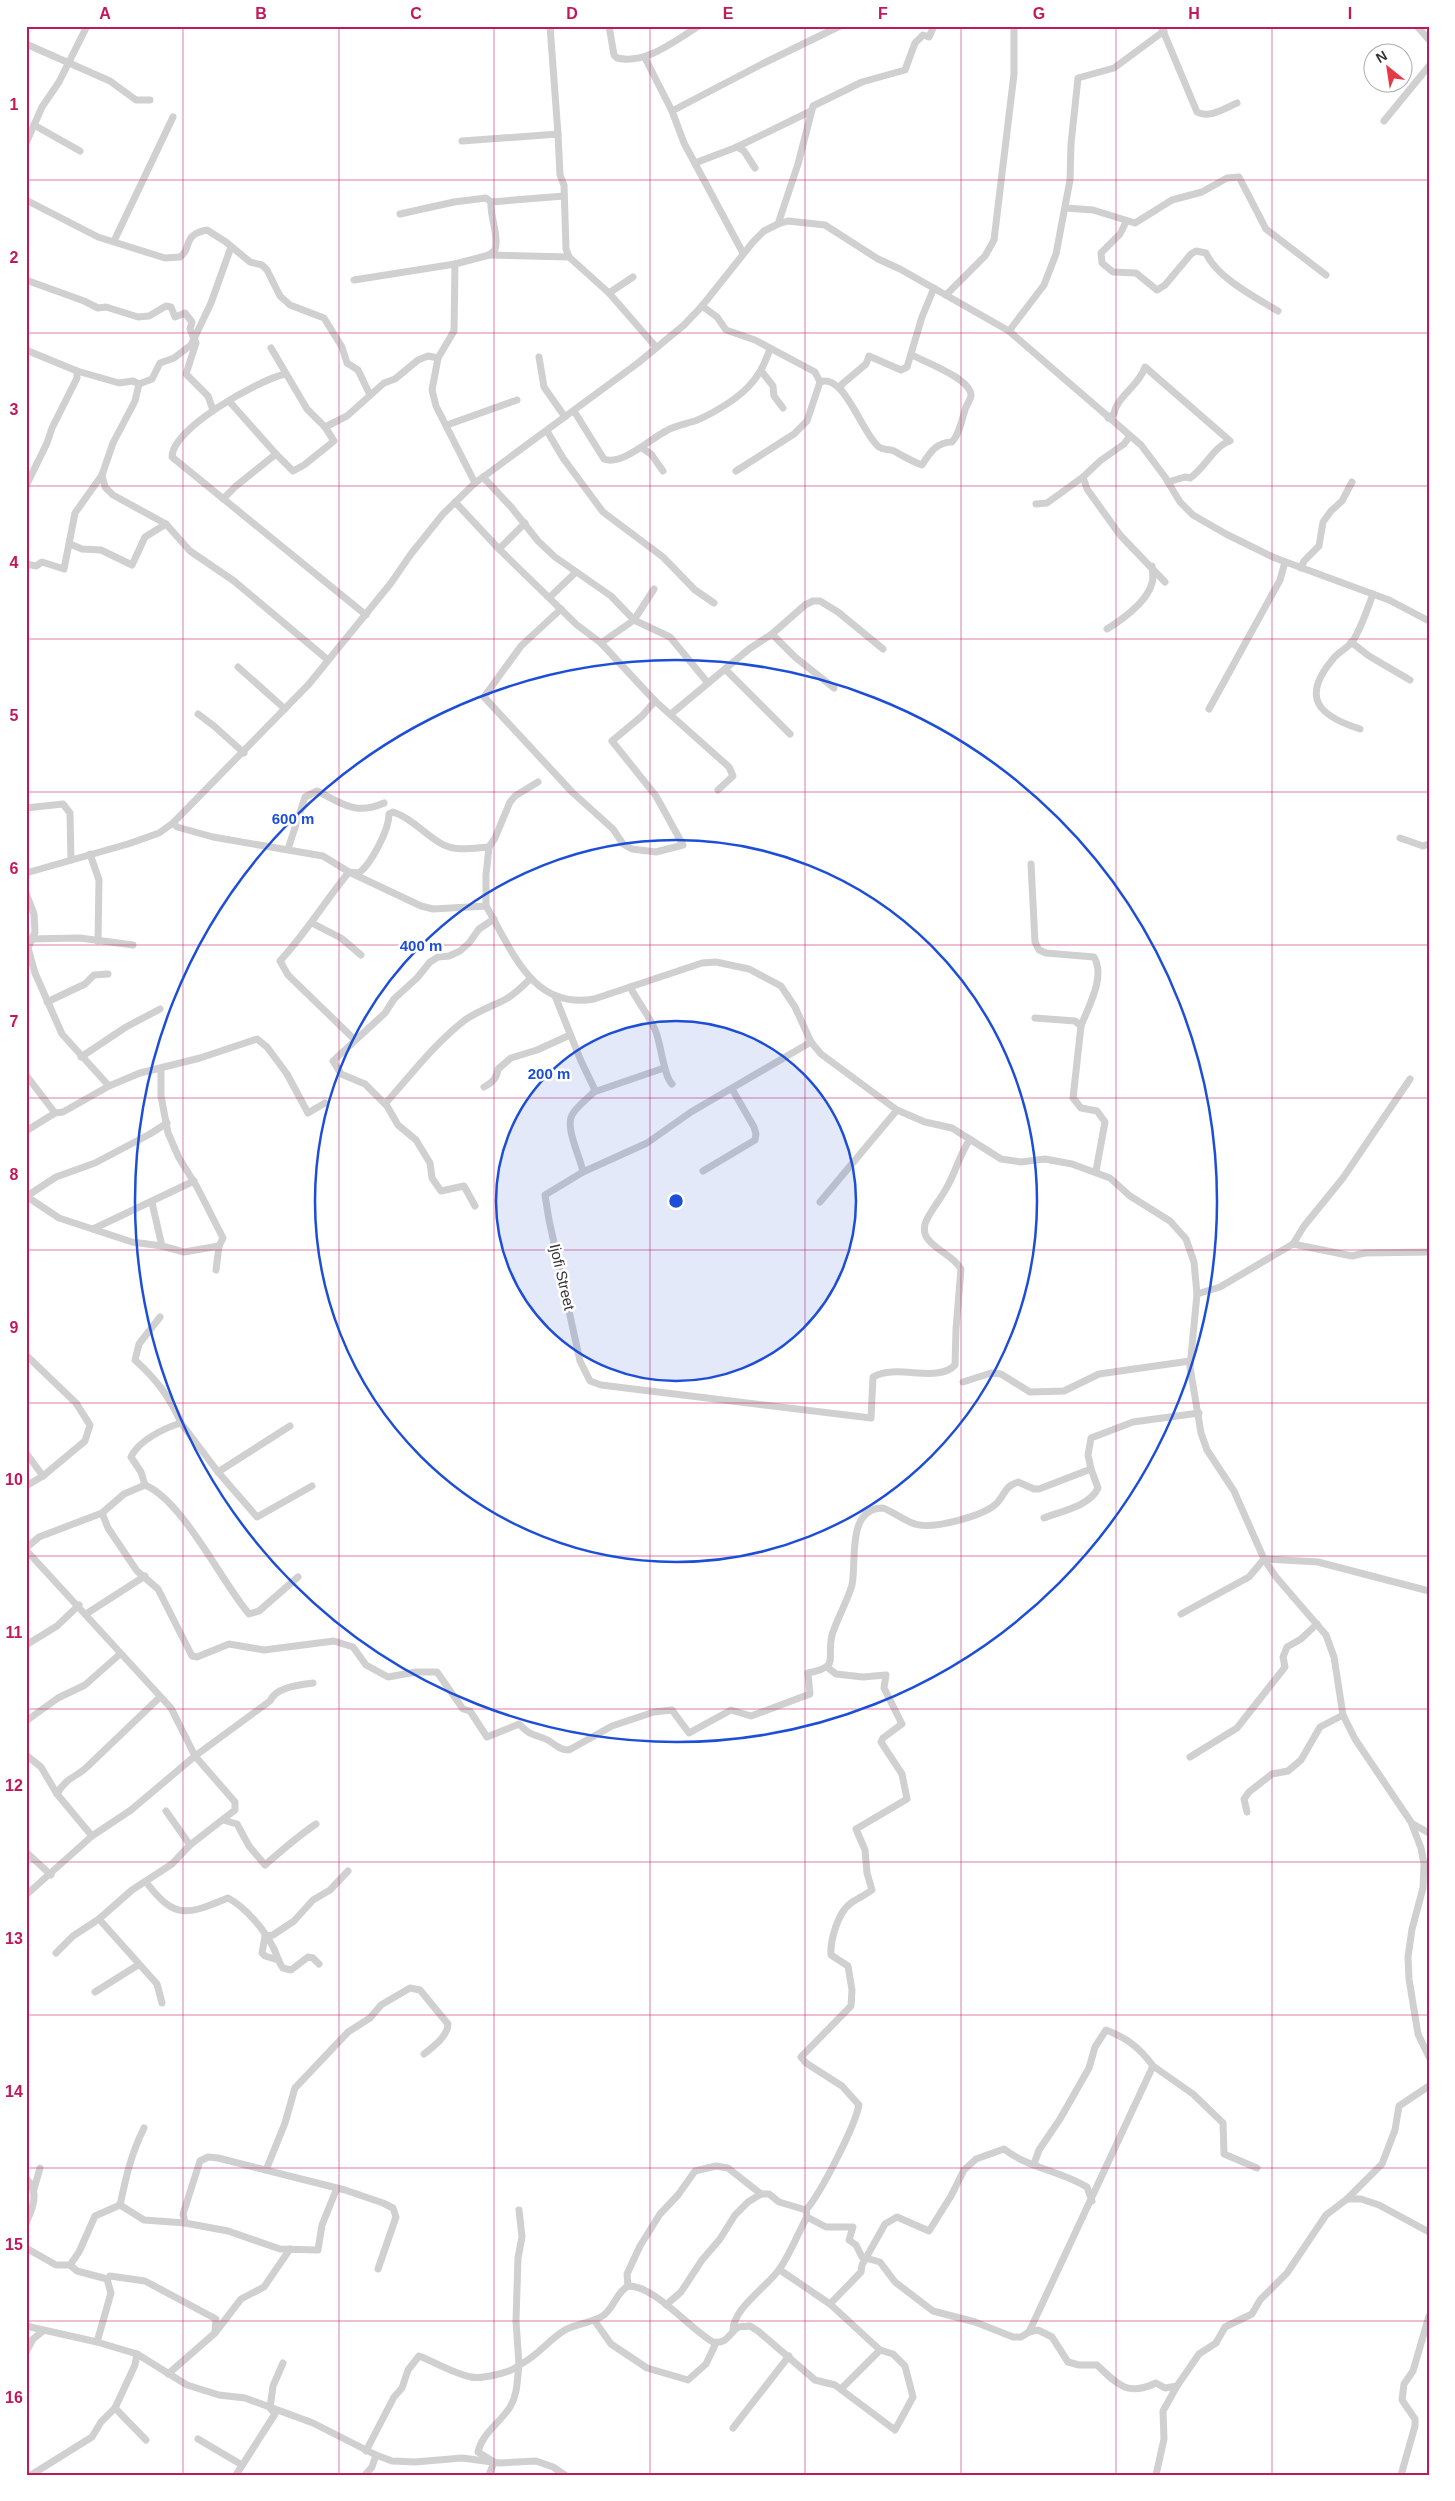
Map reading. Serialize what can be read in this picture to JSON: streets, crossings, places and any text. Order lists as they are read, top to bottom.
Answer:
{
  "streets": {
    "street": ["Ijofi Street"]
  },
  "north": "top left",
  "grid": {
    "columns": [
      "A",
      "B",
      "C",
      "D",
      "E",
      "F",
      "G",
      "H",
      "I"
    ],
    "rows": [
      "1",
      "2",
      "3",
      "4",
      "5",
      "6",
      "7",
      "8",
      "9",
      "10",
      "11",
      "12",
      "13",
      "14",
      "15",
      "16"
    ]
  },
  "rings": ["600 m", "400 m", "200 m"]
}
